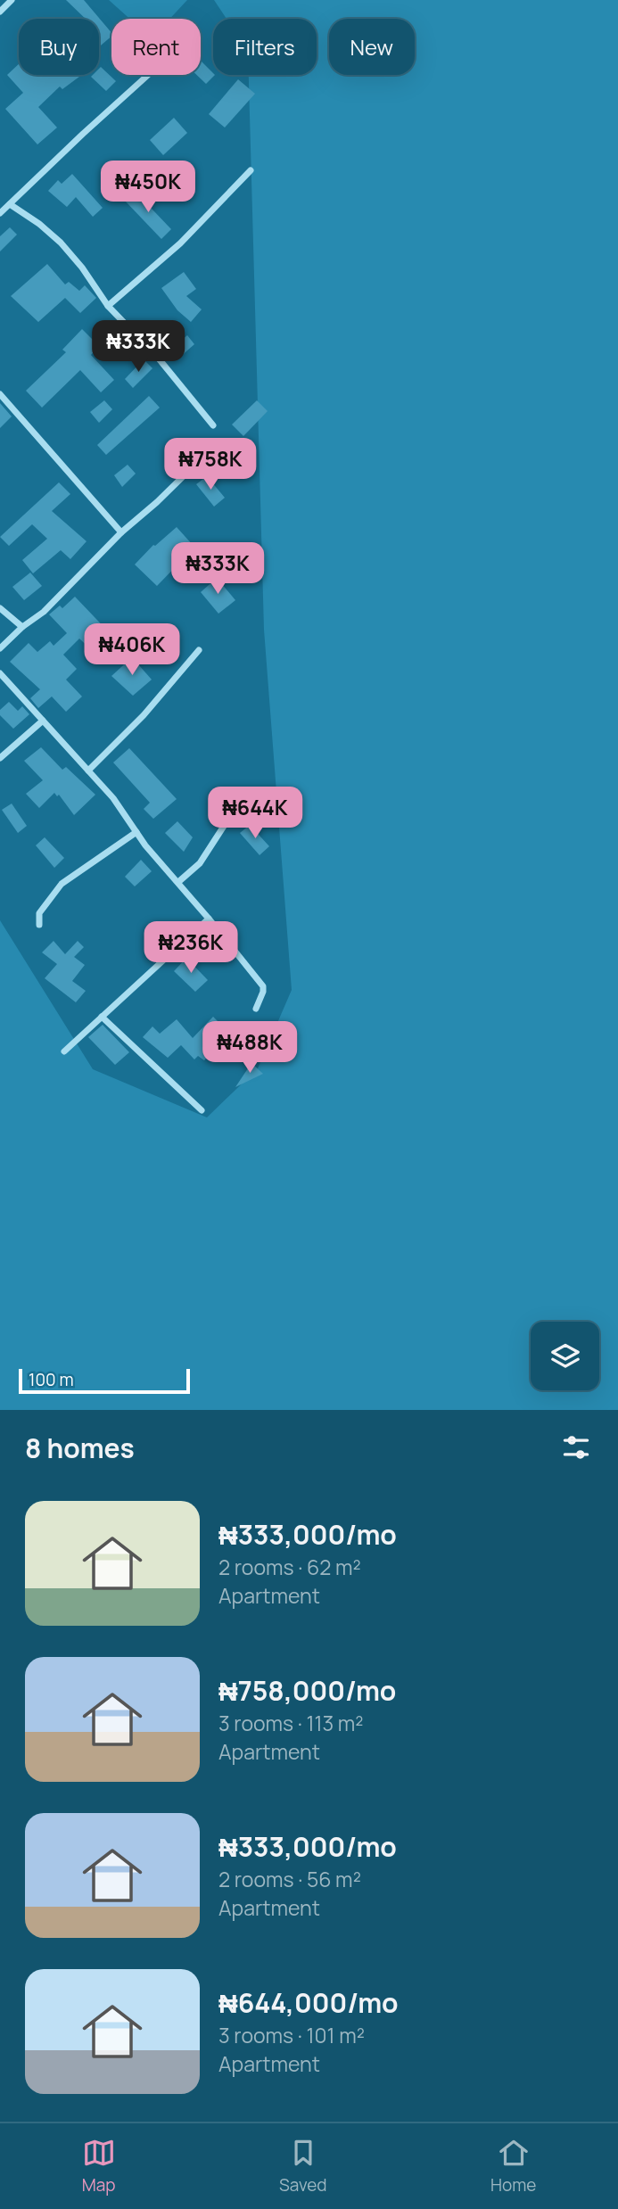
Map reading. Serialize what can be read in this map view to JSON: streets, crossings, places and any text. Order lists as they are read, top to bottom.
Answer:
{
  "scale_bar": "100 m",
  "page": {
    "chip": [
      "Buy",
      "Rent",
      "Filters",
      "New"
    ],
    "price": [
      "₦450K",
      "₦333K",
      "₦758K",
      "₦333K",
      "₦406K",
      "₦644K",
      "₦236K",
      "₦488K"
    ],
    "scale": "100 m",
    "heading": "8 homes",
    "list": [
      {
        "name": "₦333,000/mo",
        "note": "2 rooms · 62 m² · Apartment"
      },
      {
        "name": "₦758,000/mo",
        "note": "3 rooms · 113 m² · Apartment"
      },
      {
        "name": "₦333,000/mo",
        "note": "2 rooms · 56 m² · Apartment"
      },
      {
        "name": "₦644,000/mo",
        "note": "3 rooms · 101 m² · Apartment"
      }
    ],
    "tabs": ["Map", "Saved", "Home"]
  }
}
